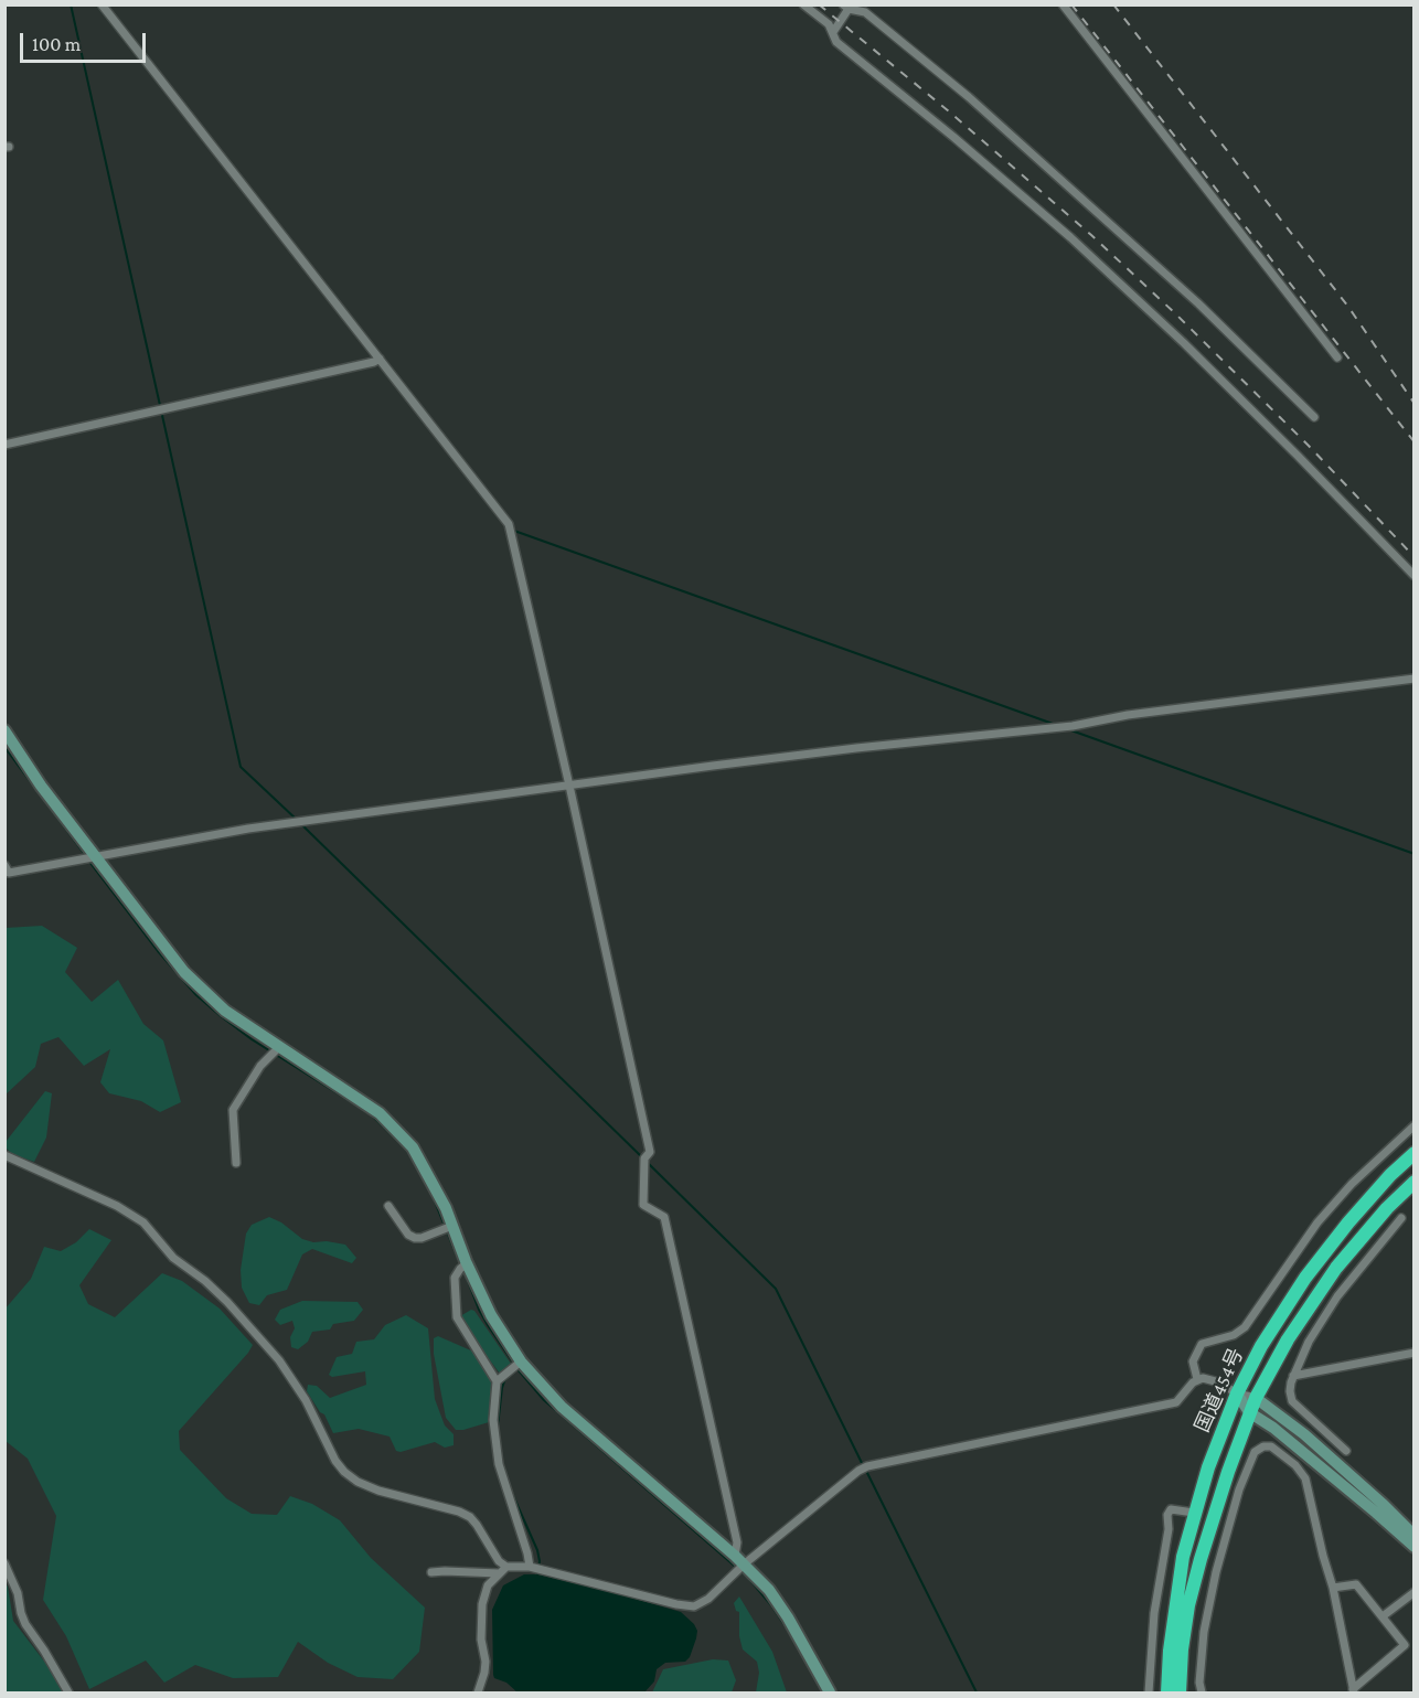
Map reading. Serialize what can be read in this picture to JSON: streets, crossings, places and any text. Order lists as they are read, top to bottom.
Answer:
{
  "streets": {
    "highway": ["国道454号"]
  },
  "scale_bar": "100 m"
}
